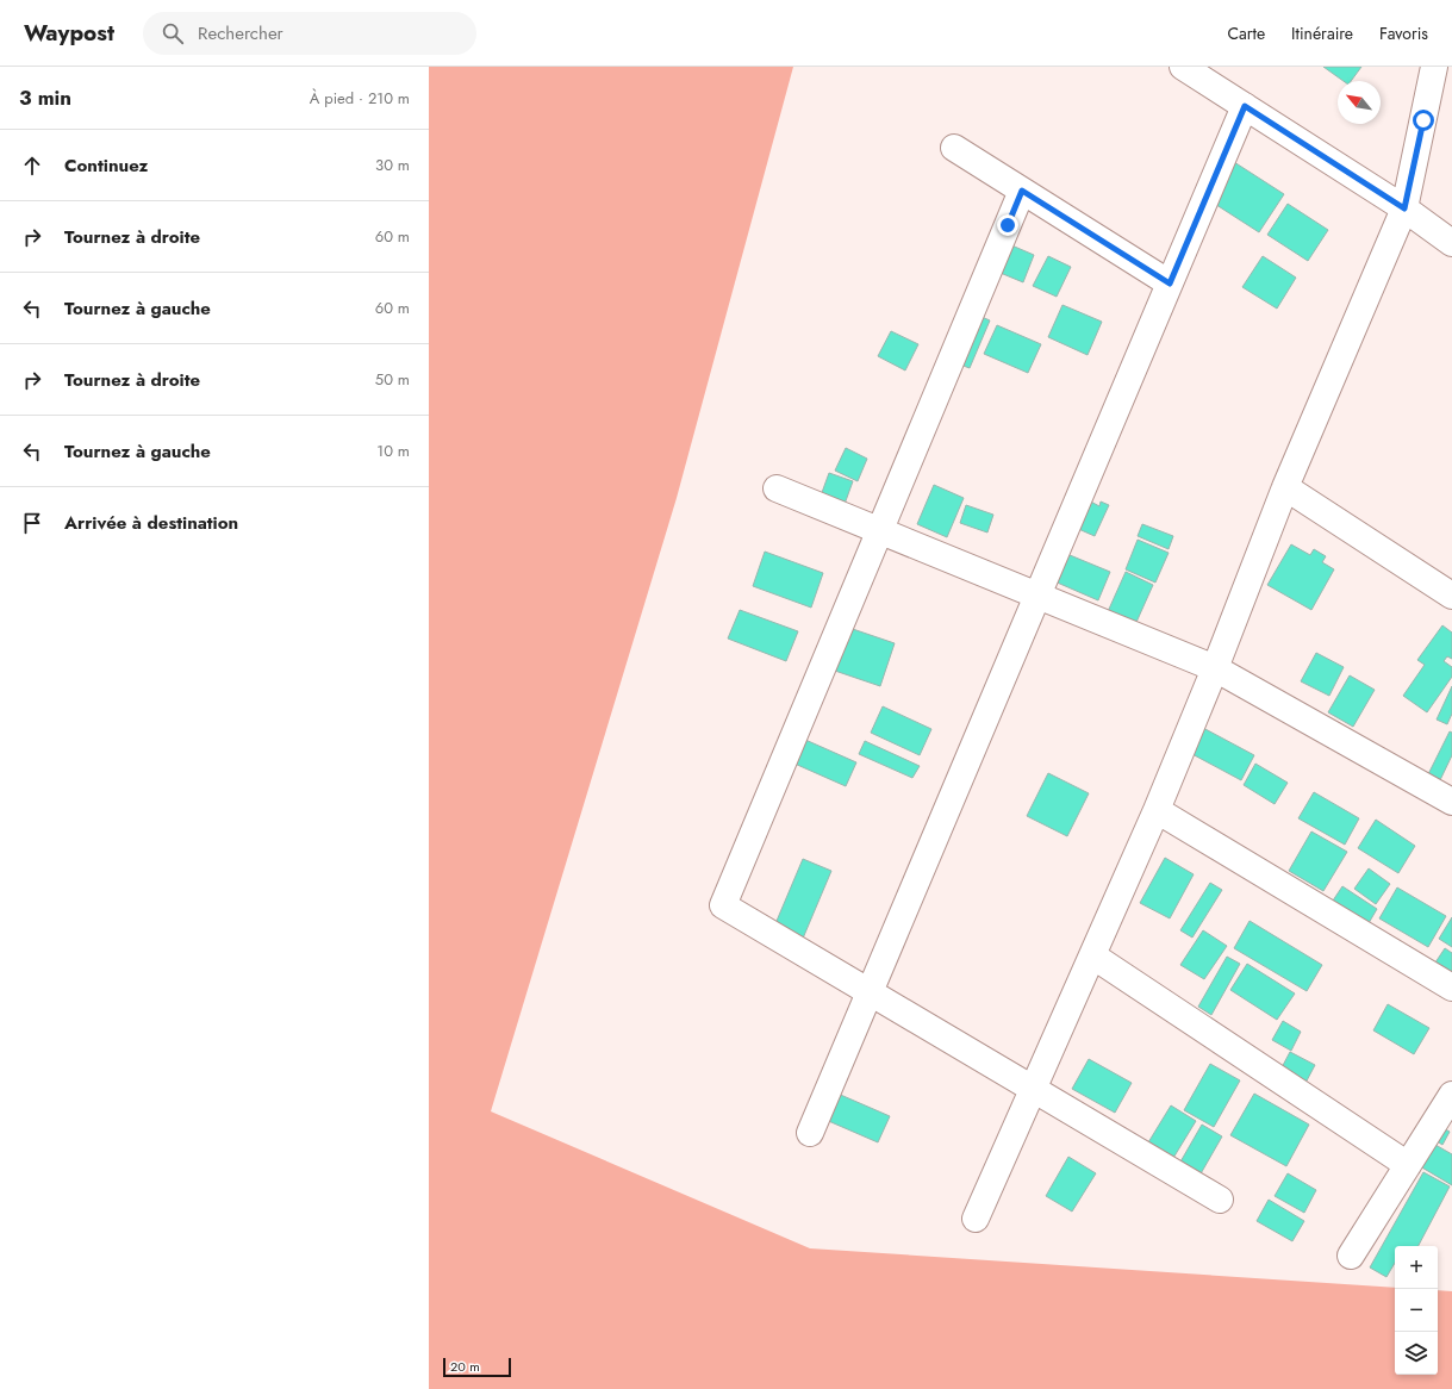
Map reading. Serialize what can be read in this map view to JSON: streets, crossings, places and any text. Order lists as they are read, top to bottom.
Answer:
{
  "scale_bar": "20 m",
  "north": "top left",
  "page": {
    "header": "Waypost",
    "search": "Rechercher",
    "nav": ["Carte", "Itinéraire", "Favoris"],
    "heading": ["3 min", "À pied · 210 m"],
    "list": [
      ["Continuez", "30 m"],
      ["Tournez à droite", "60 m"],
      ["Tournez à gauche", "60 m"],
      ["Tournez à droite", "50 m"],
      ["Tournez à gauche", "10 m"],
      "Arrivée à destination"
    ],
    "map_buttons": ["+", "−"],
    "scale": "20 m"
  }
}
